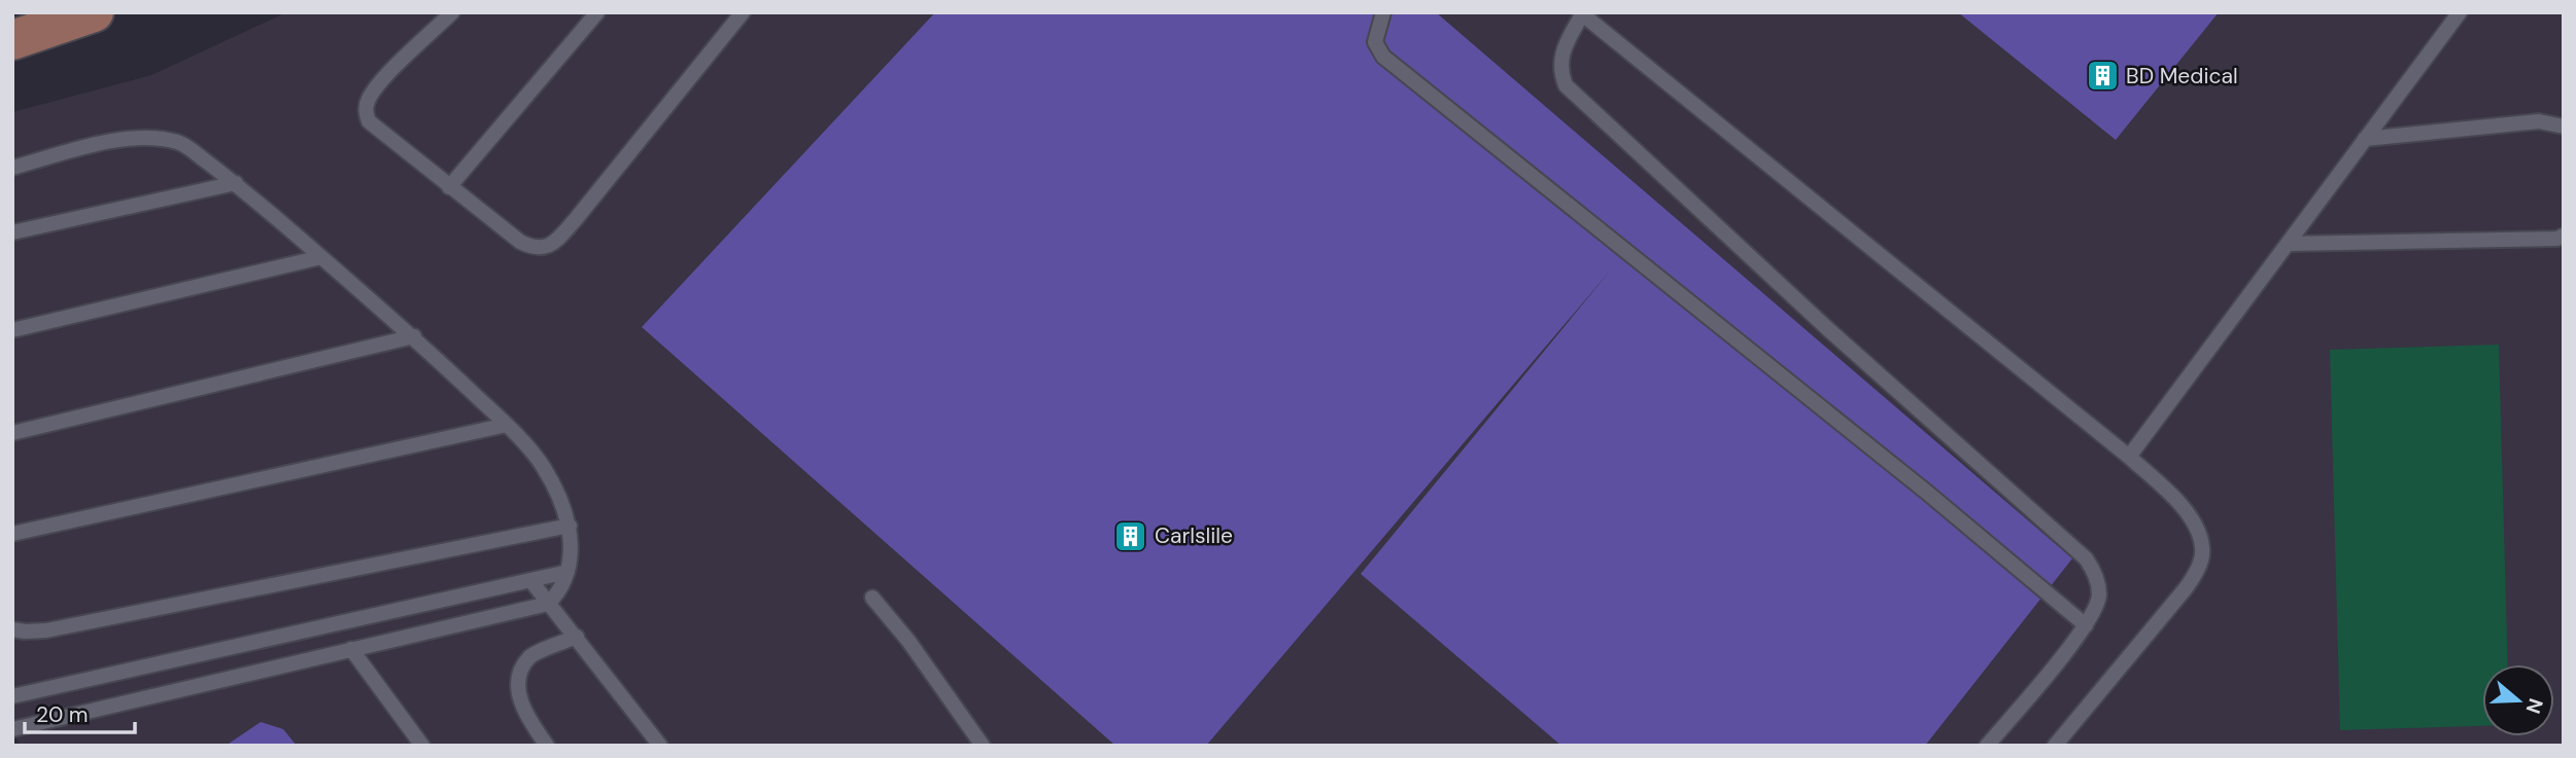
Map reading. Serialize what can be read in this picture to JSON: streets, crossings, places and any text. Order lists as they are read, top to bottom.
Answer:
{
  "places": {
    "building": ["BD Medical", "Carlslile"]
  },
  "scale_bar": "20 m",
  "north": "right"
}
